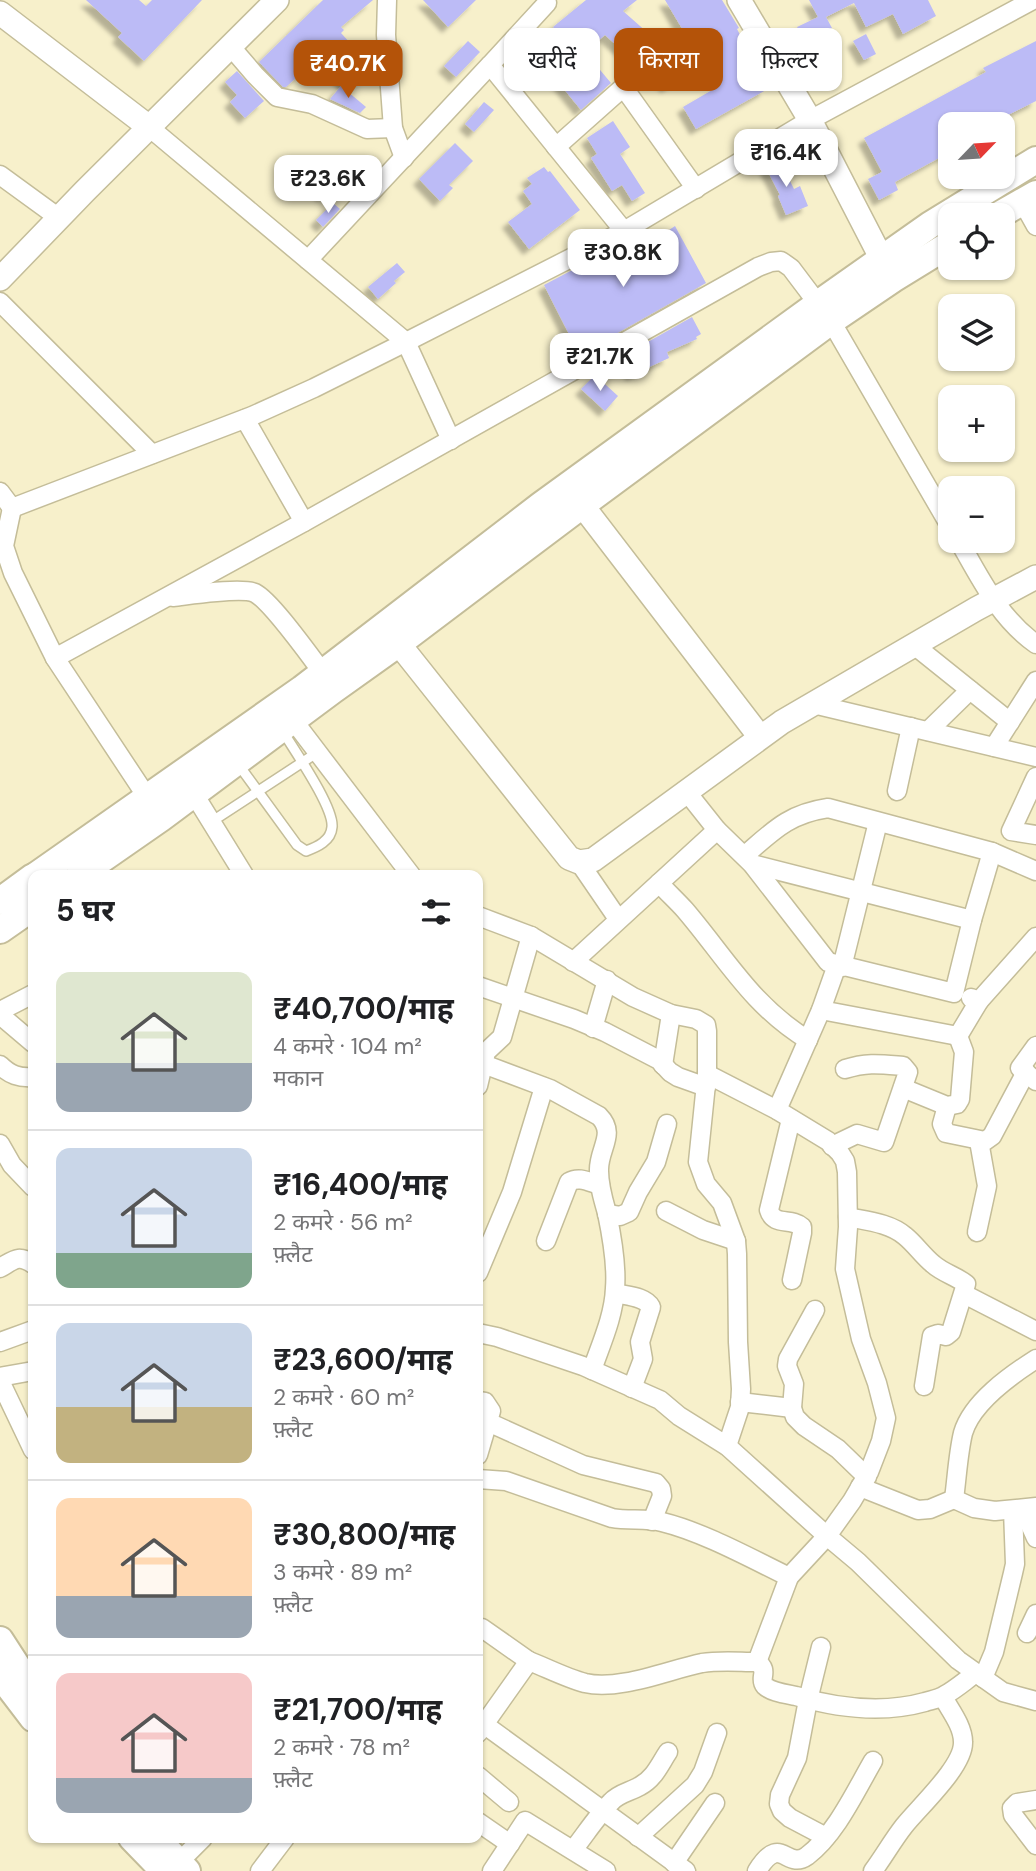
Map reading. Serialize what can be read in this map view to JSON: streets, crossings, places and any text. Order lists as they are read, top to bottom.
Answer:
{
  "north": "top right",
  "page": {
    "chip": ["खरीदें", "किराया", "फ़िल्टर"],
    "price": [
      "₹40.7K",
      "₹16.4K",
      "₹23.6K",
      "₹30.8K",
      "₹21.7K"
    ],
    "map_buttons": ["+", "−"],
    "heading": "5 घर",
    "list": [
      {
        "name": "₹40,700/माह",
        "note": "4 कमरे · 104 m² · मकान"
      },
      {
        "name": "₹16,400/माह",
        "note": "2 कमरे · 56 m² · फ़्लैट"
      },
      {
        "name": "₹23,600/माह",
        "note": "2 कमरे · 60 m² · फ़्लैट"
      },
      {
        "name": "₹30,800/माह",
        "note": "3 कमरे · 89 m² · फ़्लैट"
      },
      {
        "name": "₹21,700/माह",
        "note": "2 कमरे · 78 m² · फ़्लैट"
      }
    ]
  }
}
